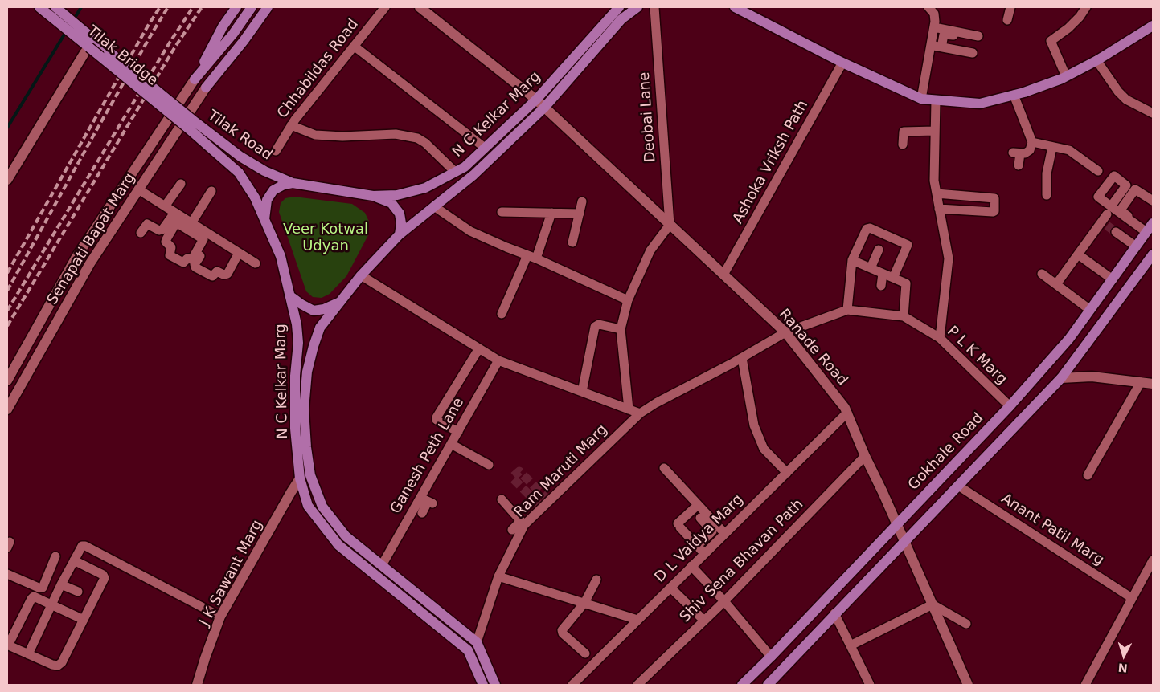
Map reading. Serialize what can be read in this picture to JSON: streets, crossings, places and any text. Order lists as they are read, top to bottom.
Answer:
{
  "streets": {
    "main road": [
      "Tilak Bridge",
      "N C Kelkar Marg",
      "Tilak Road",
      "Gokhale Road"
    ],
    "street": [
      "Chhabildas Road",
      "Deobai Lane",
      "Ashoka Vriksh Path",
      "Senapati Bapat Marg",
      "Ranade Road",
      "P L K Marg",
      "Ganesh Peth Lane",
      "Ram Maruti Marg",
      "Anant Patil Marg",
      "D L Vaidya Marg",
      "Shiv Sena Bhavan Path",
      "J K Sawant Marg"
    ]
  },
  "crossings": [
    ["Tilak Bridge", "Tilak Road"],
    ["N C Kelkar Marg", "Tilak Road"],
    ["N C Kelkar Marg", "Ranade Road"],
    ["N C Kelkar Marg", "Ganesh Peth Lane"],
    ["N C Kelkar Marg", "Ram Maruti Marg"],
    ["N C Kelkar Marg", "J K Sawant Marg"],
    ["Deobai Lane", "Ranade Road"],
    ["Ashoka Vriksh Path", "Ranade Road"],
    ["Ranade Road", "P L K Marg"],
    ["Ranade Road", "Gokhale Road"],
    ["Ranade Road", "D L Vaidya Marg"],
    ["Ranade Road", "Shiv Sena Bhavan Path"],
    ["P L K Marg", "Gokhale Road"],
    ["P L K Marg", "Ram Maruti Marg"]
  ],
  "parks": ["Veer Kotwal Udyan"],
  "north": "bottom"
}
